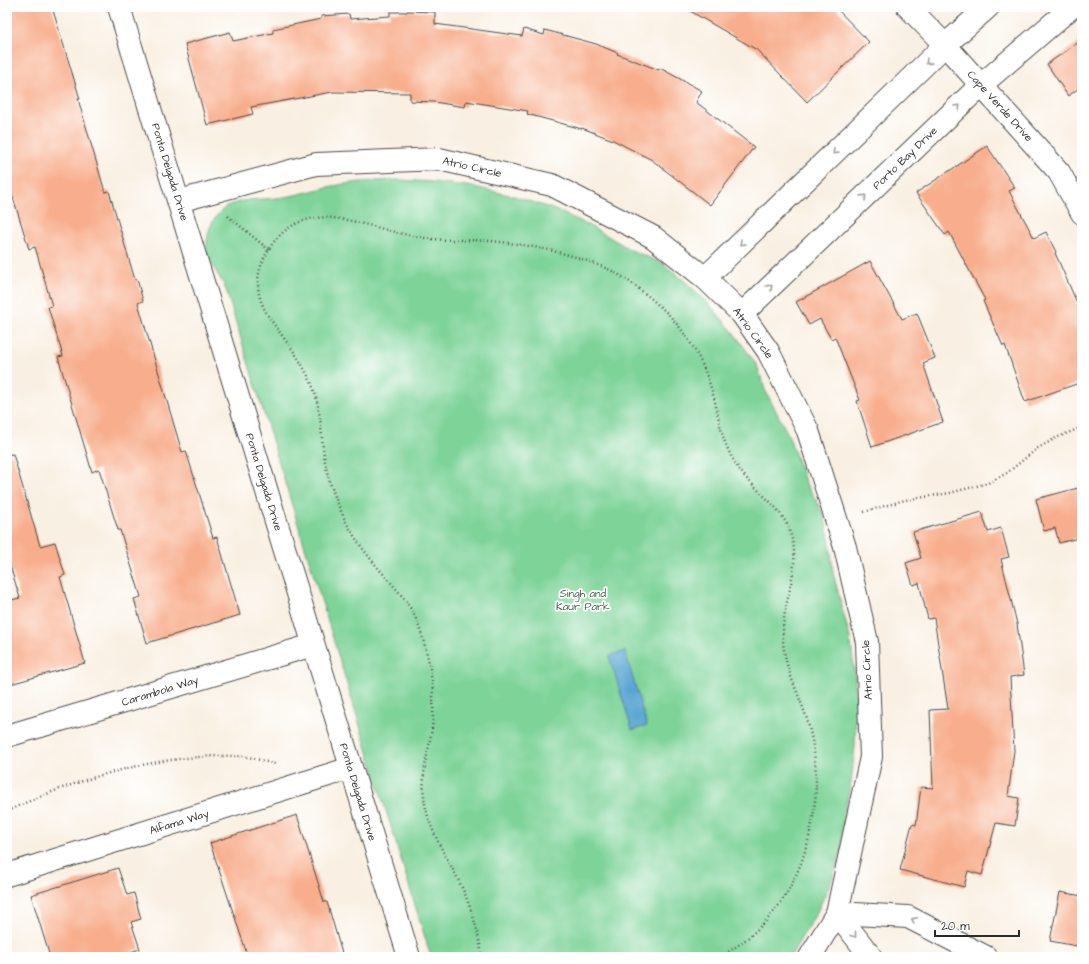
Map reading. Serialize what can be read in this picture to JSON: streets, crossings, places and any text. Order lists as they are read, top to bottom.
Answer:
{
  "streets": {
    "street": [
      "Cape Verde Drive",
      "Porto Bay Drive",
      "Atrio Circle",
      "Ponta Delgada Drive",
      "Carambola Way",
      "Alfama Way"
    ]
  },
  "crossings": [
    ["Cape Verde Drive", "Porto Bay Drive"],
    ["Porto Bay Drive", "Atrio Circle"],
    ["Atrio Circle", "Ponta Delgada Drive"],
    ["Ponta Delgada Drive", "Carambola Way"],
    ["Ponta Delgada Drive", "Alfama Way"]
  ],
  "parks": ["Singh and Kaur Park"],
  "scale_bar": "20 m"
}
